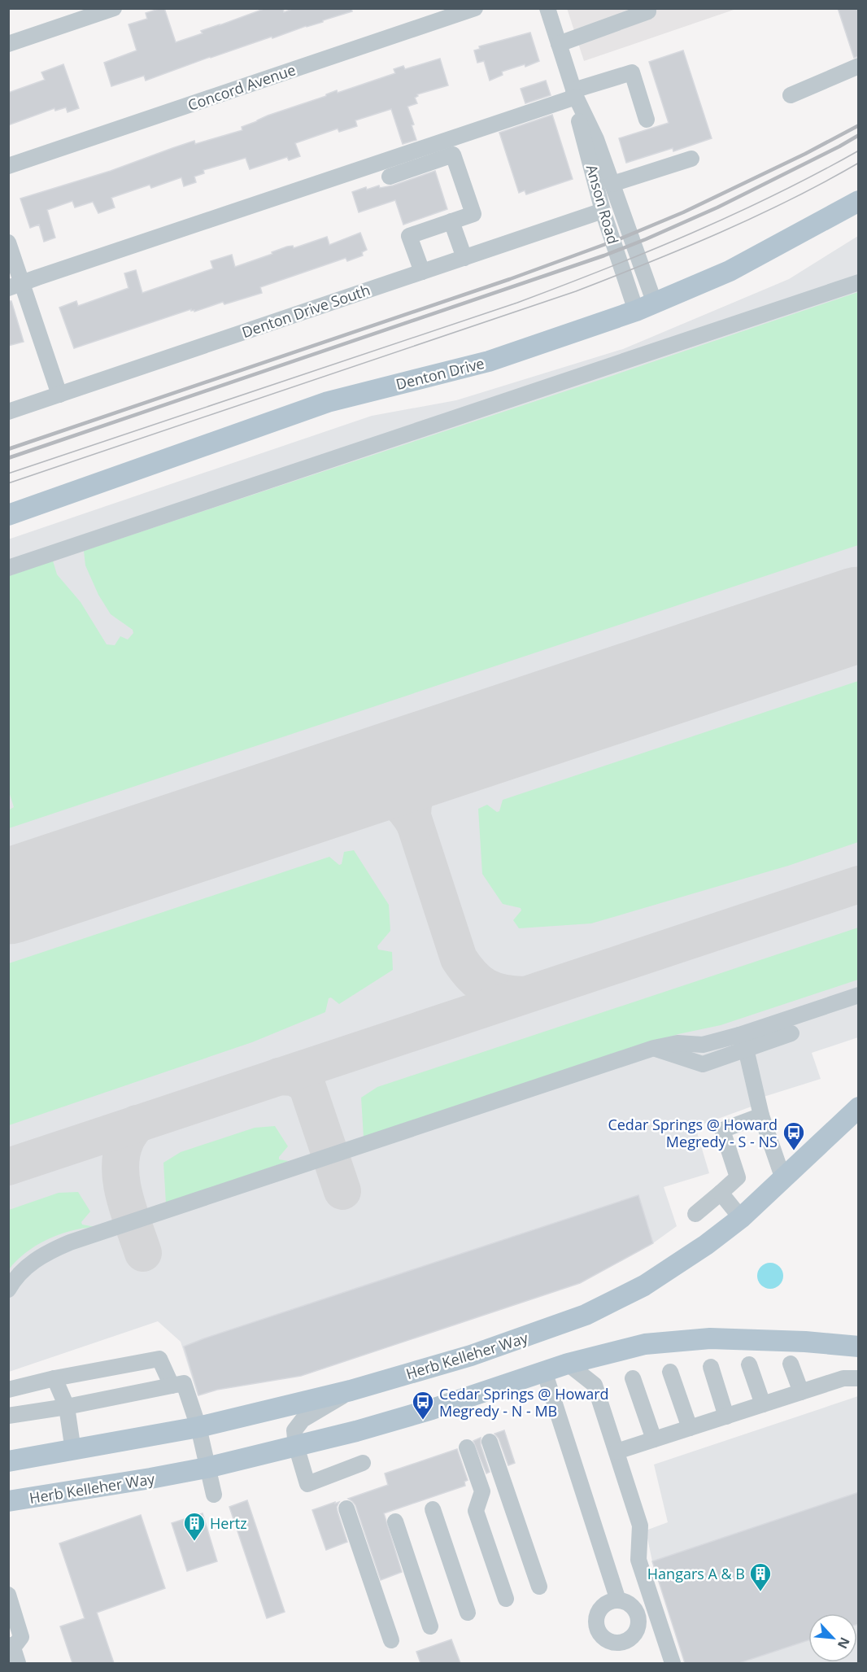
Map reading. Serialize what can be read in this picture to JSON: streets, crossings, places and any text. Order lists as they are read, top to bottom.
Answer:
{
  "streets": {
    "main road": ["Denton Drive", "Herb Kelleher Way"],
    "street": ["Concord Avenue", "Anson Road", "Denton Drive South"]
  },
  "crossings": [
    ["Anson Road", "Denton Drive South"],
    ["Anson Road", "Denton Drive"]
  ],
  "places": {
    "bus stop": ["Cedar Springs @ Howard Megredy - S - NS", "Cedar Springs @ Howard Megredy - N - MB"],
    "building": ["Hertz", "Hangars A & B"]
  },
  "north": "bottom right"
}
